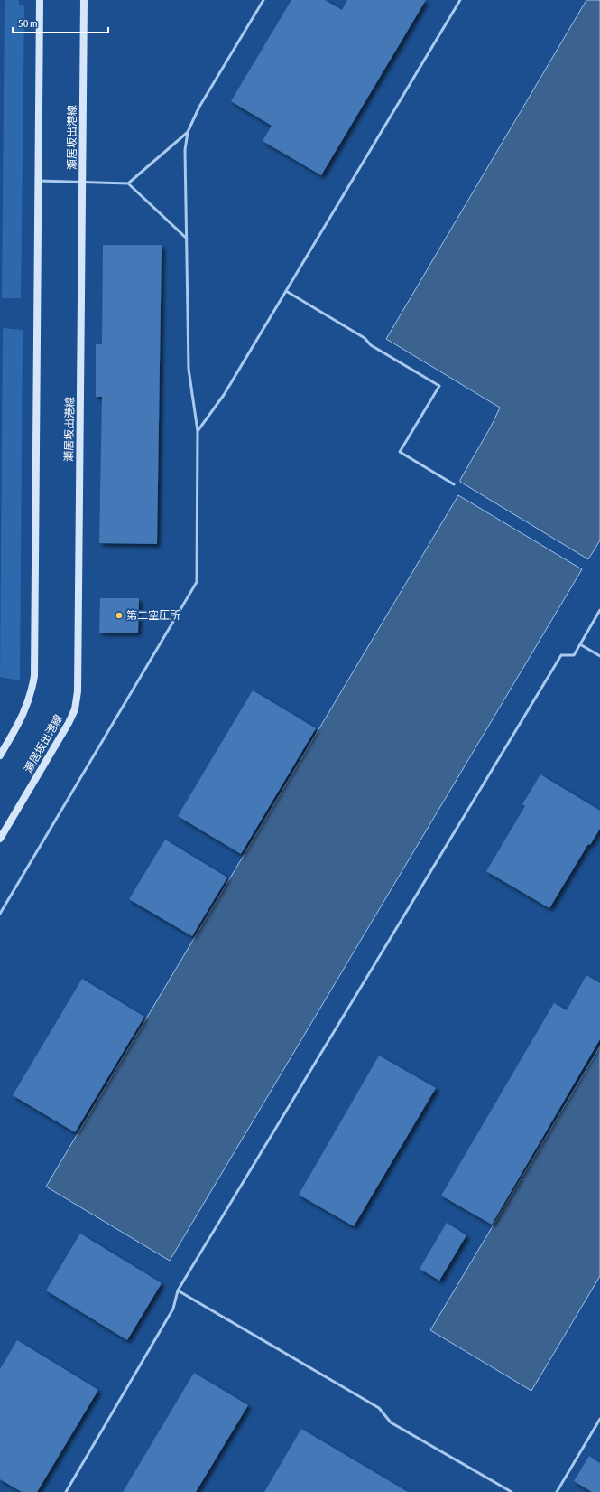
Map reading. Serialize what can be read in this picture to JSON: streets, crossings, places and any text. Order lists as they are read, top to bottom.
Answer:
{
  "streets": {
    "main road": ["瀬居坂出港線"]
  },
  "places": ["第二空圧所"],
  "scale_bar": "50 m"
}
